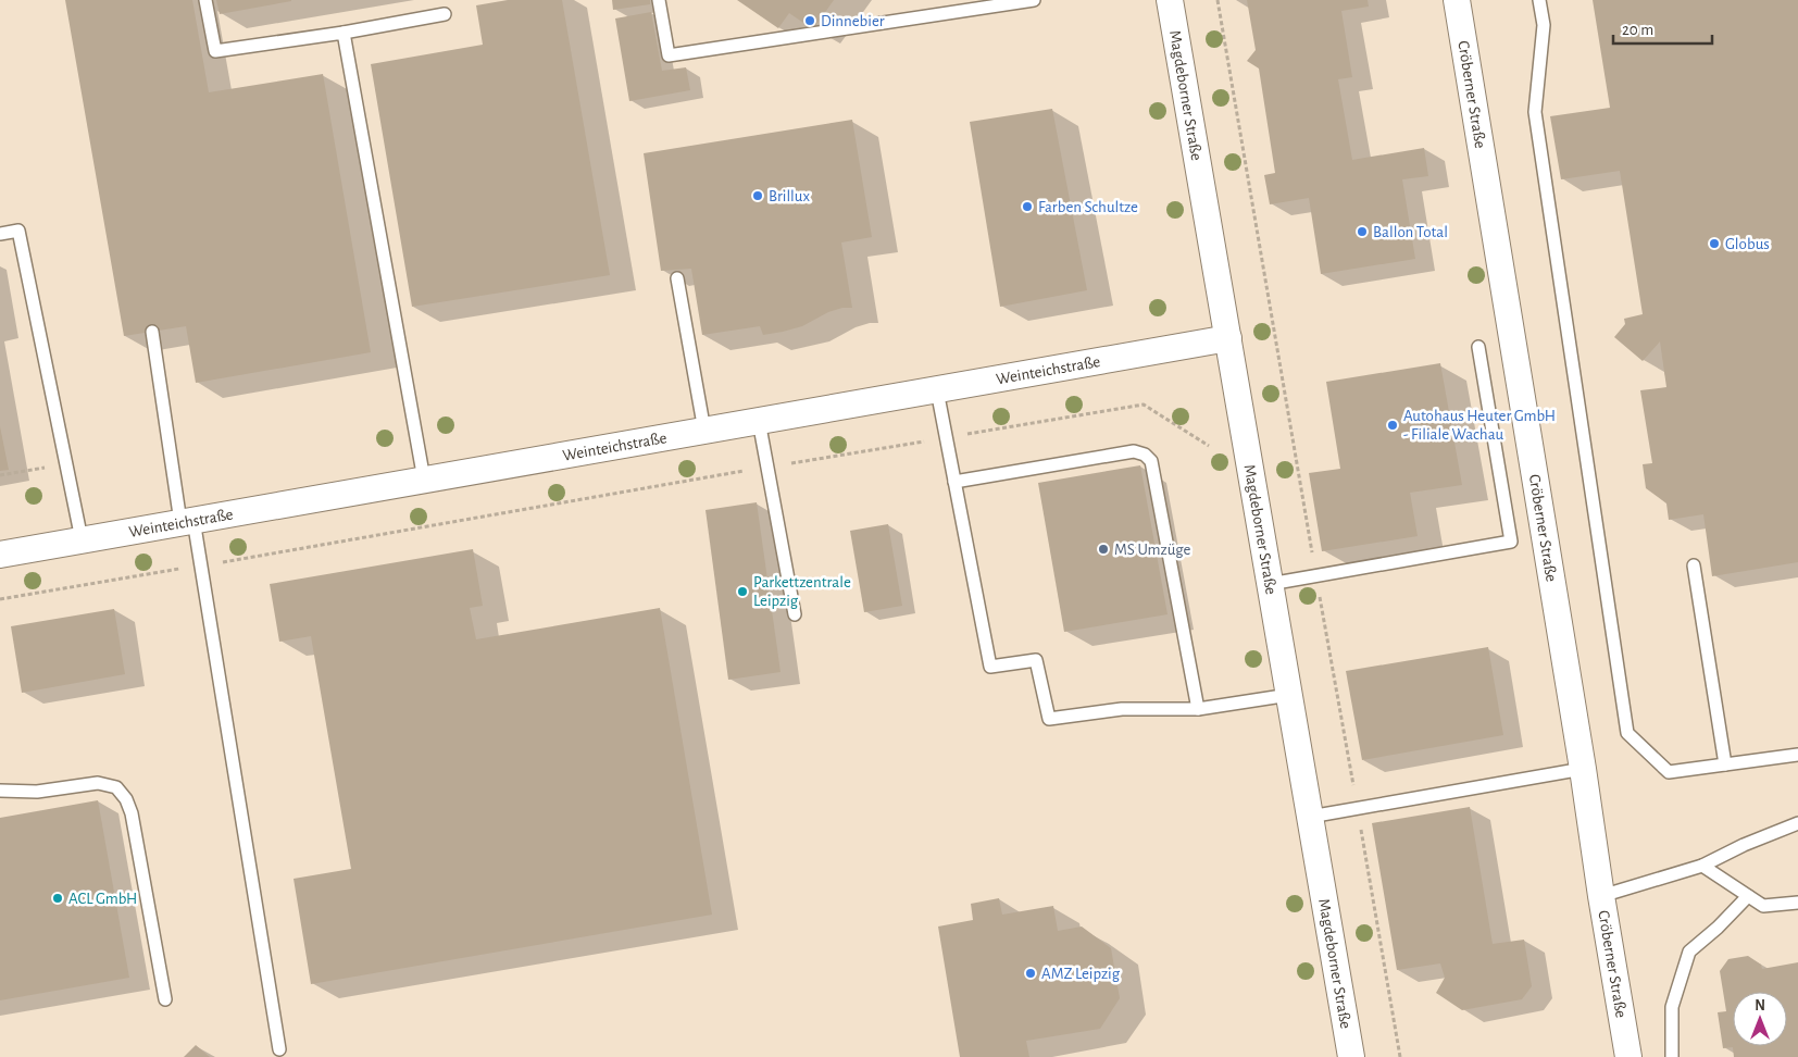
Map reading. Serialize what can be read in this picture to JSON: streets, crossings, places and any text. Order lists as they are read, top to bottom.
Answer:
{
  "streets": {
    "street": ["Cröberner Straße", "Magdeborner Straße", "Weinteichstraße"]
  },
  "crossings": [
    ["Magdeborner Straße", "Weinteichstraße"]
  ],
  "places": [
    "Dinnebier",
    "Brillux",
    "Farben Schultze",
    "Ballon Total",
    "Globus",
    "Autohaus Heuter GmbH - Filiale Wachau",
    "MS Umzüge",
    "Parkettzentrale Leipzig",
    "ACL GmbH",
    "AMZ Leipzig"
  ],
  "scale_bar": "20 m",
  "north": "top"
}
